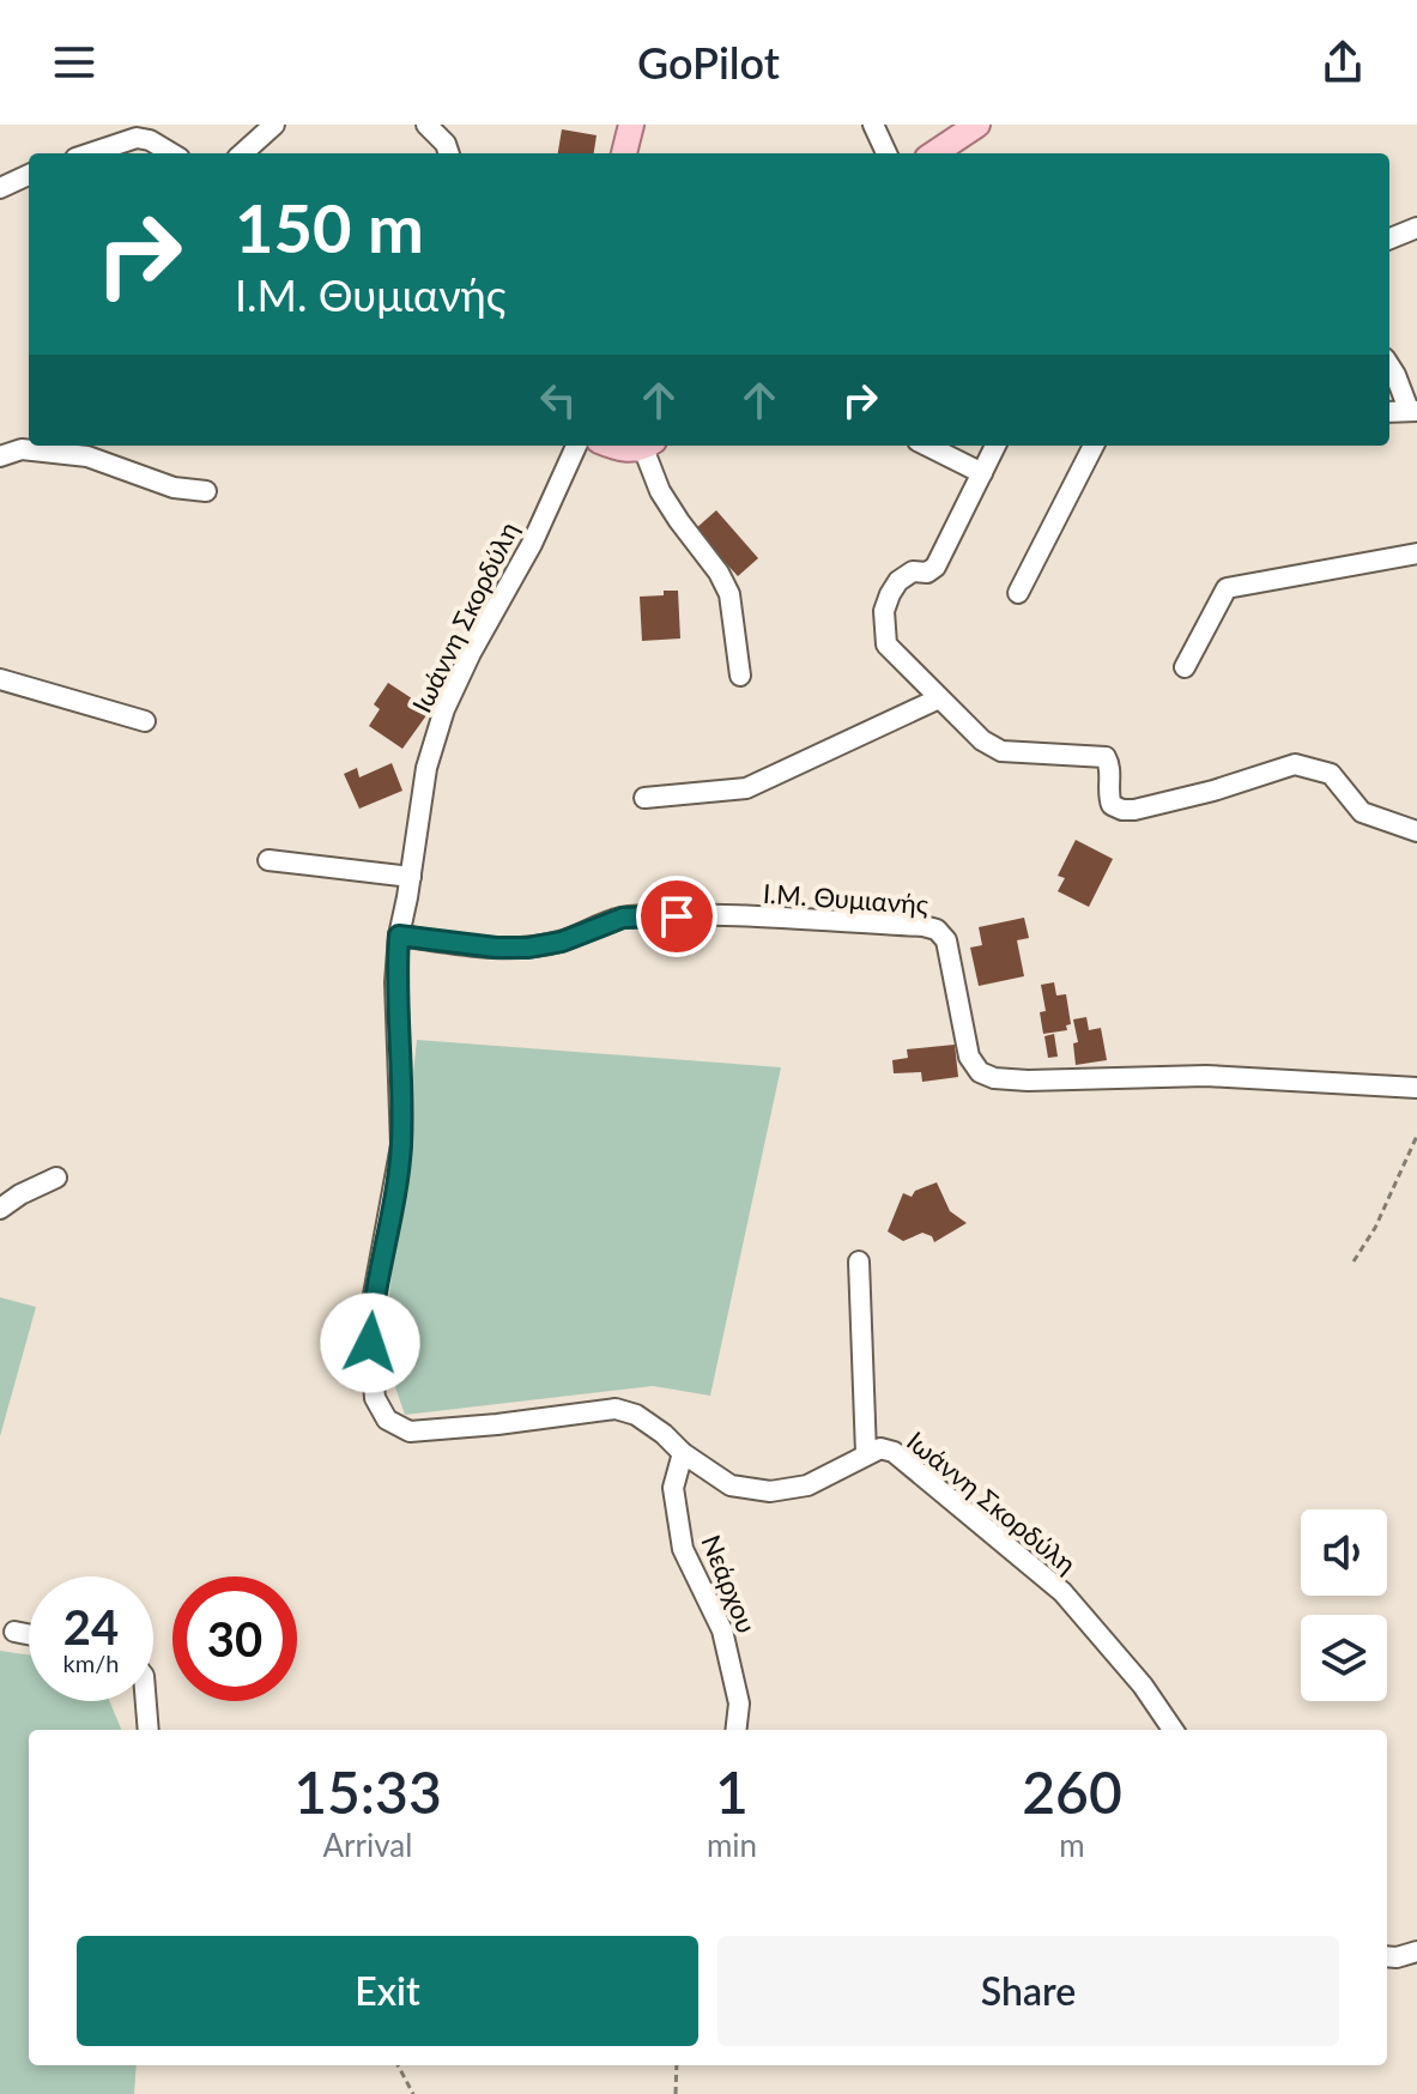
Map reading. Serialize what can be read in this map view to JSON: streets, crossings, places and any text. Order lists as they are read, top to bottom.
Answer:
{
  "streets": {
    "street": ["Ιωάννη Σκορδύλη", "Ι.Μ. Θυμιανής", "Νεάρχου"]
  },
  "crossings": [
    ["Ιωάννη Σκορδύλη", "Ι.Μ. Θυμιανής"],
    ["Ιωάννη Σκορδύλη", "Νεάρχου"]
  ],
  "page": {
    "header": "GoPilot",
    "turn": ["150 m", "Ι.Μ. Θυμιανής"],
    "speed": "24 km/h",
    "limit": "30",
    "eta": [
      "15:33",
      "Arrival",
      "1",
      "min",
      "260",
      "m"
    ],
    "buttons": ["Exit", "Share"]
  }
}
